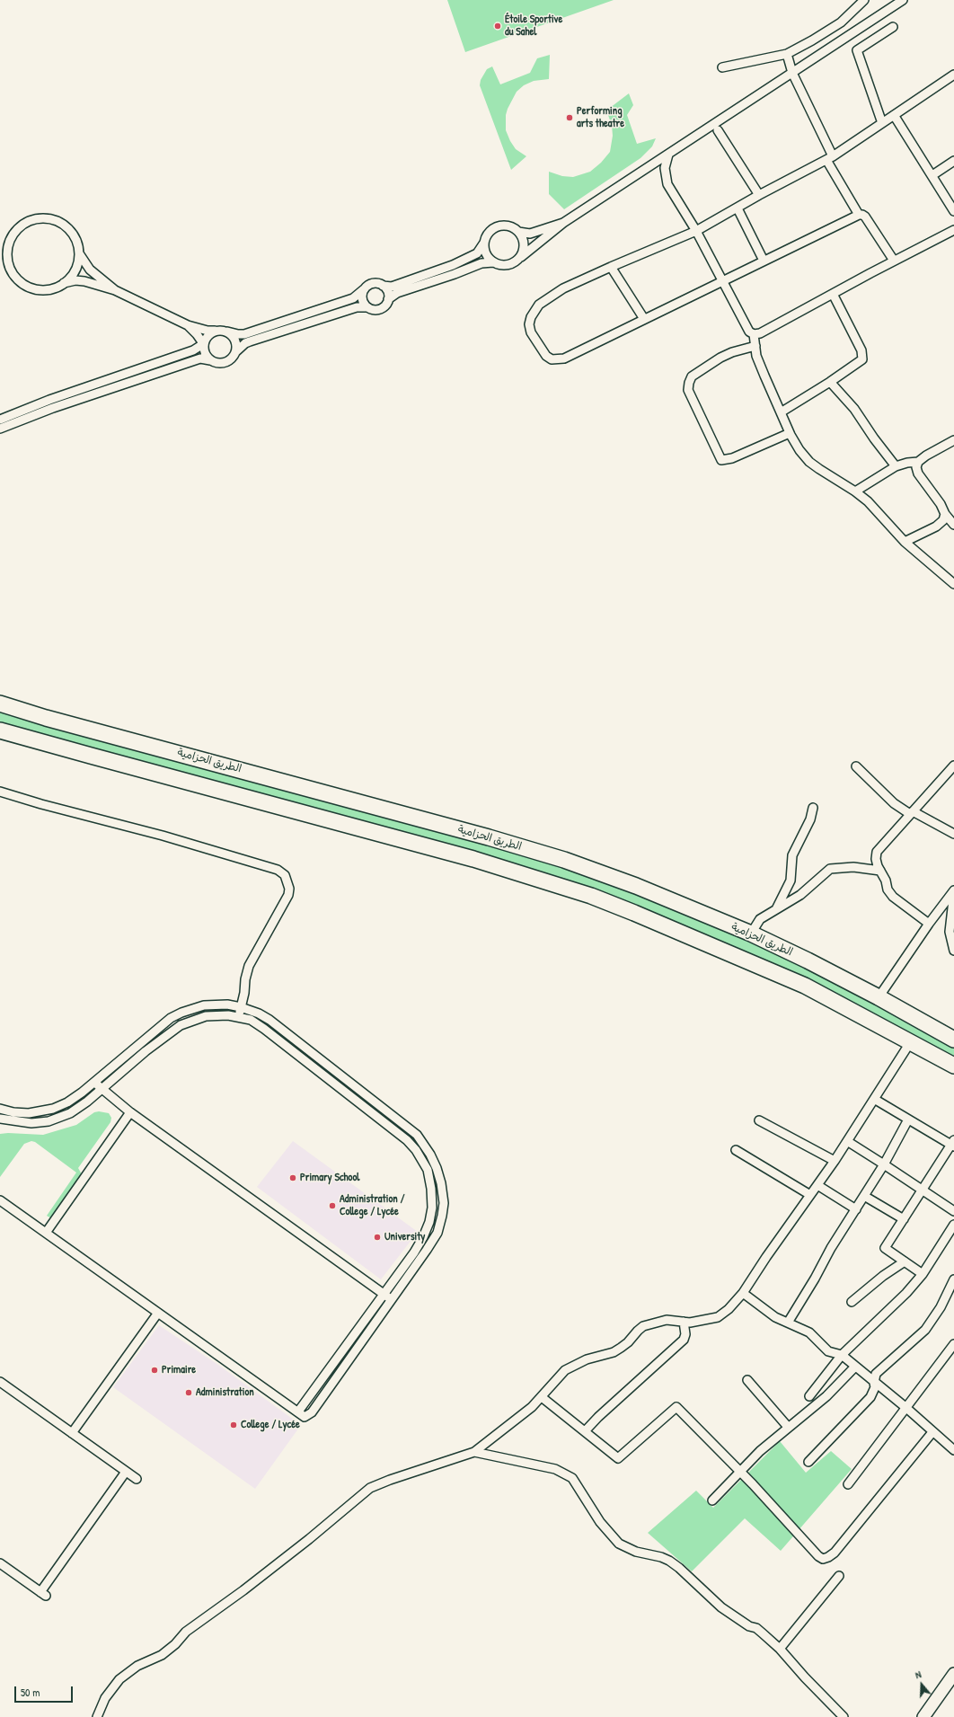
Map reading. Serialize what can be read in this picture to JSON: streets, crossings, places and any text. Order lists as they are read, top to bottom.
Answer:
{
  "streets": {
    "highway": ["الطريق الحزامية"]
  },
  "places": [
    "Étoile Sportive du Sahel",
    "Performing arts theatre",
    "Primary School",
    "Administration / College / Lycée",
    "University",
    "Primaire",
    "Administration",
    "College / Lycée"
  ],
  "scale_bar": "50 m",
  "north": "top"
}
